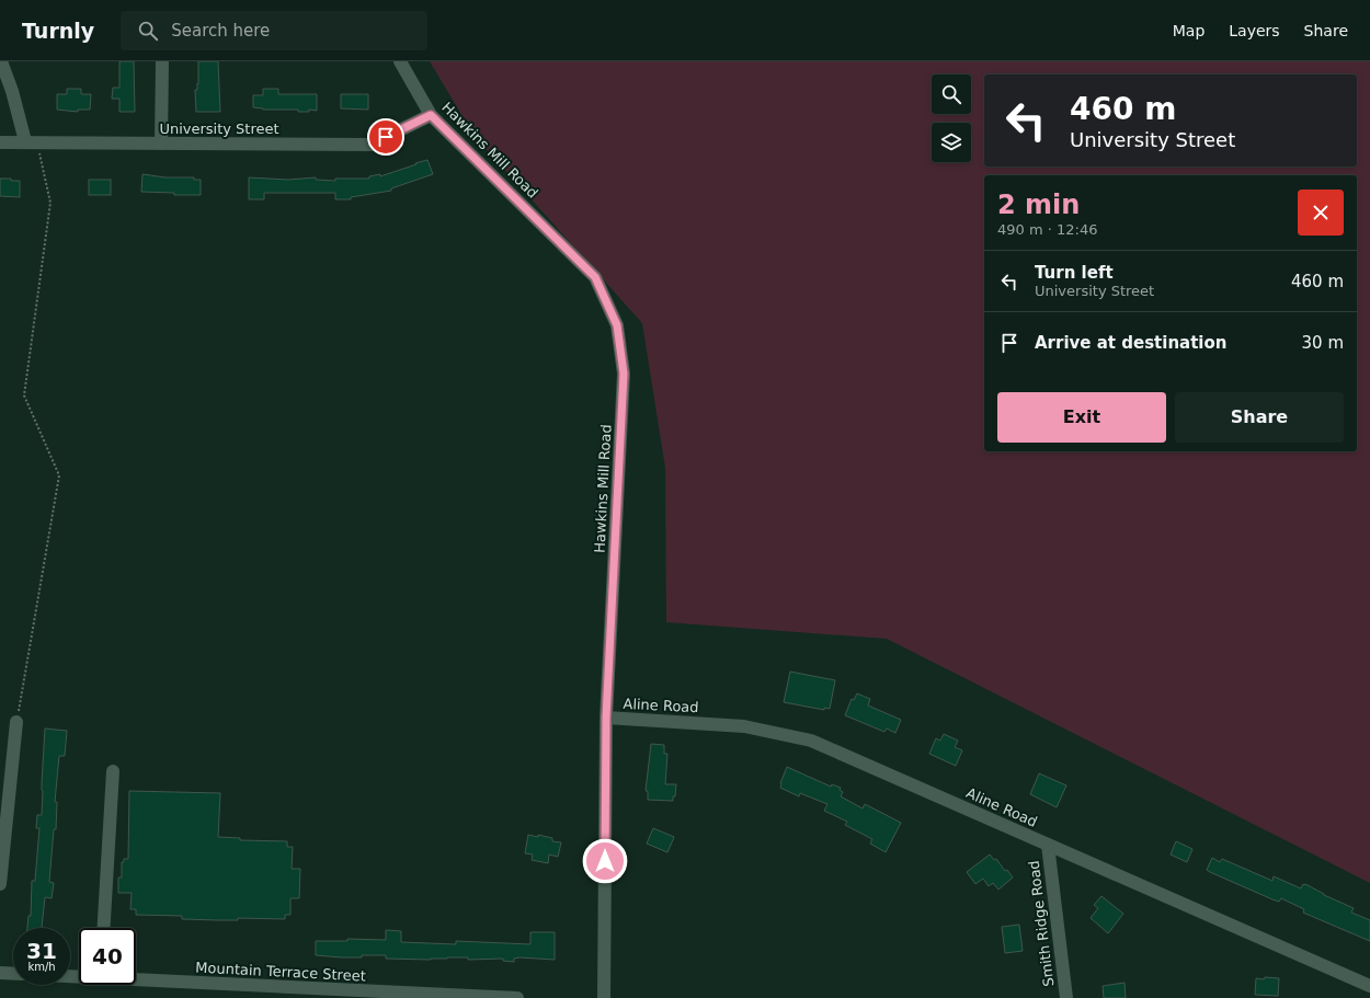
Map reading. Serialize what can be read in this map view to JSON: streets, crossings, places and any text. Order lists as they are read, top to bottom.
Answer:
{
  "streets": {
    "street": [
      "University Street",
      "Hawkins Mill Road",
      "Aline Road",
      "Smith Ridge Road",
      "Mountain Terrace Street"
    ]
  },
  "crossings": [
    ["University Street", "Hawkins Mill Road"],
    ["Hawkins Mill Road", "Aline Road"],
    ["Aline Road", "Smith Ridge Road"]
  ],
  "page": {
    "header": "Turnly",
    "search": "Search here",
    "nav": ["Map", "Layers", "Share"],
    "turn": ["460 m", "University Street"],
    "heading": ["2 min", "490 m · 12:46"],
    "list": [
      {
        "name": "Turn left",
        "note": "University Street",
        "value": "460 m"
      },
      {
        "name": "Arrive at destination",
        "value": "30 m"
      }
    ],
    "buttons": ["Exit", "Share"],
    "speed": "31 km/h",
    "limit": "40"
  }
}
